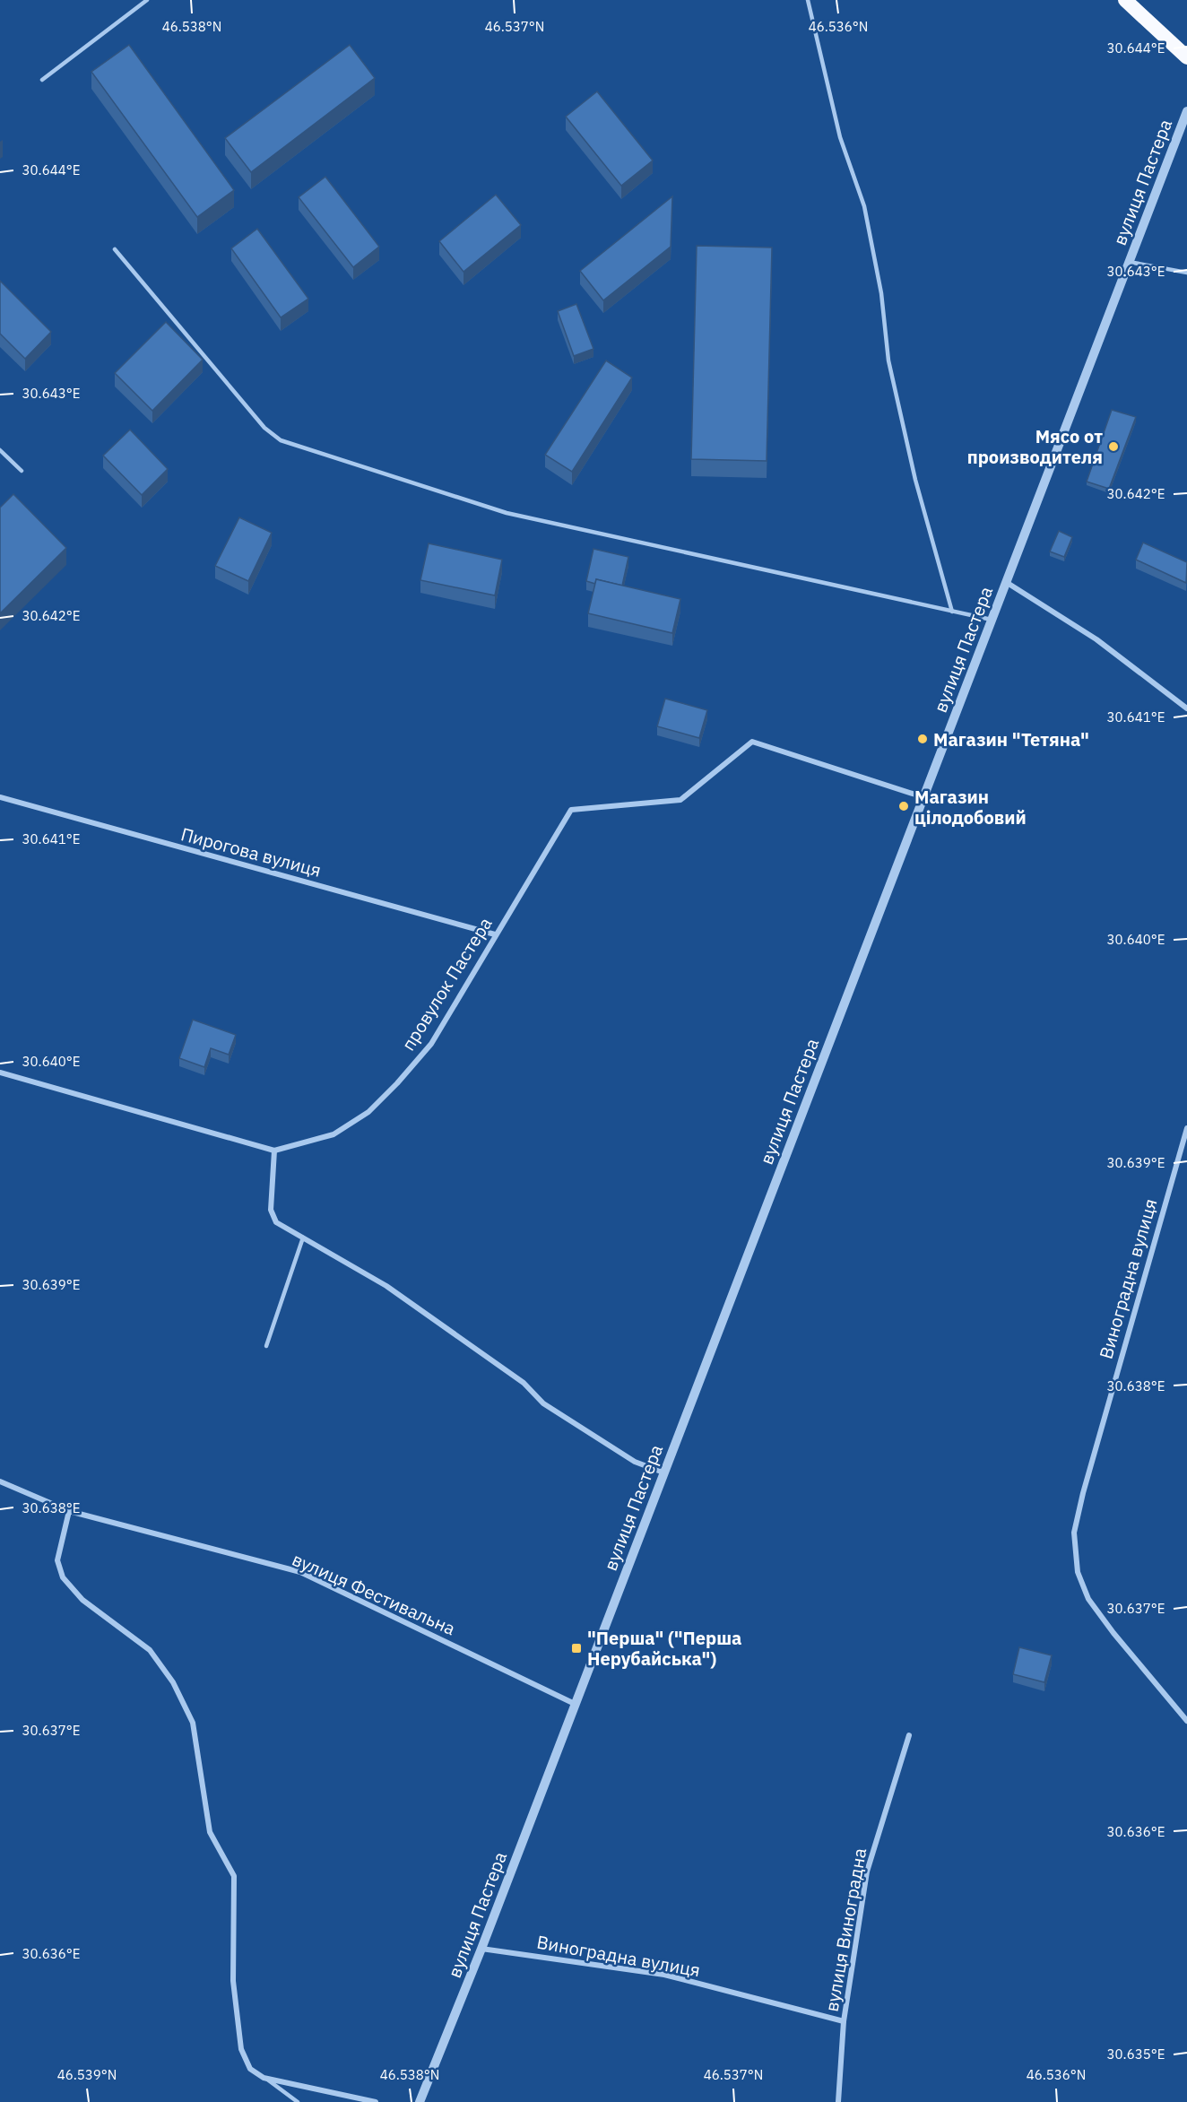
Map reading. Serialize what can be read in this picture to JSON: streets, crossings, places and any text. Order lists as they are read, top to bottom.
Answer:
{
  "streets": {
    "street": [
      "вулиця Пастера",
      "Пирогова вулиця",
      "провулок Пастера",
      "Виноградна вулиця",
      "вулиця Фестивальна",
      "вулиця Виноградна"
    ]
  },
  "crossings": [
    ["вулиця Пастера", "провулок Пастера"],
    ["вулиця Пастера", "Виноградна вулиця"],
    ["вулиця Пастера", "вулиця Фестивальна"],
    ["Пирогова вулиця", "провулок Пастера"],
    ["Виноградна вулиця", "вулиця Виноградна"]
  ],
  "places": {
    "other": ["Мясо от производителя", "Магазин \"Тетяна\"", "Магазин цілодобовий"],
    "transit": ["\"Перша\" (\"Перша Нерубайська\")"]
  },
  "coordinates": [
    "46.538°N",
    "46.537°N",
    "46.536°N",
    "30.644°E",
    "30.643°E",
    "30.642°E",
    "30.641°E",
    "30.640°E",
    "30.639°E",
    "30.638°E",
    "30.637°E",
    "30.636°E",
    "30.635°E",
    "46.539°N"
  ]
}
